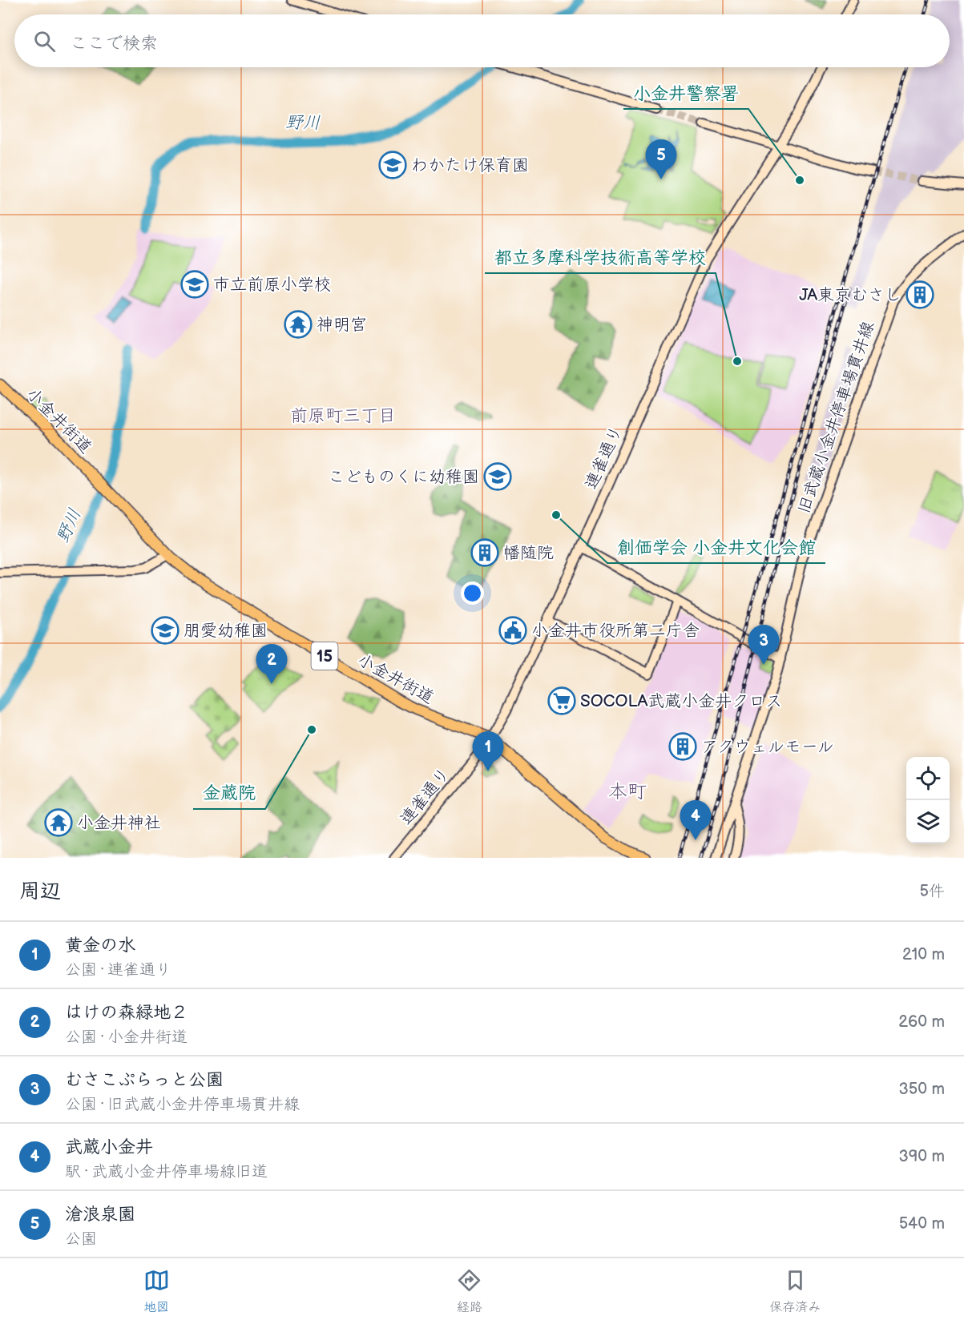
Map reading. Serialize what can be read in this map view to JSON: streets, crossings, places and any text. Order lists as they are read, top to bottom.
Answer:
{
  "streets": {
    "main road": [
      "旧武蔵小金井停車場貫井線",
      "小金井街道",
      "連雀通り",
      "15"
    ]
  },
  "crossings": [
    ["小金井街道", "連雀通り"]
  ],
  "districts": ["前原町三丁目", "本町"],
  "water": ["野川"],
  "places": {
    "school or university": [
      "わかたけ保育園",
      "市立前原小学校",
      "こどものくに幼稚園",
      "朋愛幼稚園"
    ],
    "other": [
      "小金井警察署",
      "都立多摩科学技術高等学校",
      "創価学会 小金井文化会館",
      "金蔵院"
    ],
    "building": ["JA東京むさし", "幡随院", "アクウェルモール"],
    "temple": ["神明宮", "小金井神社"],
    "public building": ["小金井市役所第二庁舎"],
    "supermarket": ["SOCOLA武蔵小金井クロス"]
  },
  "page": {
    "search": "ここで検索",
    "pins": [
      "5",
      "3",
      "2",
      "1",
      "4"
    ],
    "heading": ["周辺", "5件"],
    "list": [
      {
        "mark": "1",
        "name": "黄金の水",
        "note": "公園 · 連雀通り",
        "value": "210 m"
      },
      {
        "mark": "2",
        "name": "はけの森緑地２",
        "note": "公園 · 小金井街道",
        "value": "260 m"
      },
      {
        "mark": "3",
        "name": "むさこぷらっと公園",
        "note": "公園 · 旧武蔵小金井停車場貫井線",
        "value": "350 m"
      },
      {
        "mark": "4",
        "name": "武蔵小金井",
        "note": "駅 · 武蔵小金井停車場線旧道",
        "value": "390 m"
      },
      {
        "mark": "5",
        "name": "滄浪泉園",
        "note": "公園",
        "value": "540 m"
      }
    ],
    "nav": ["地図", "経路", "保存済み"]
  }
}
